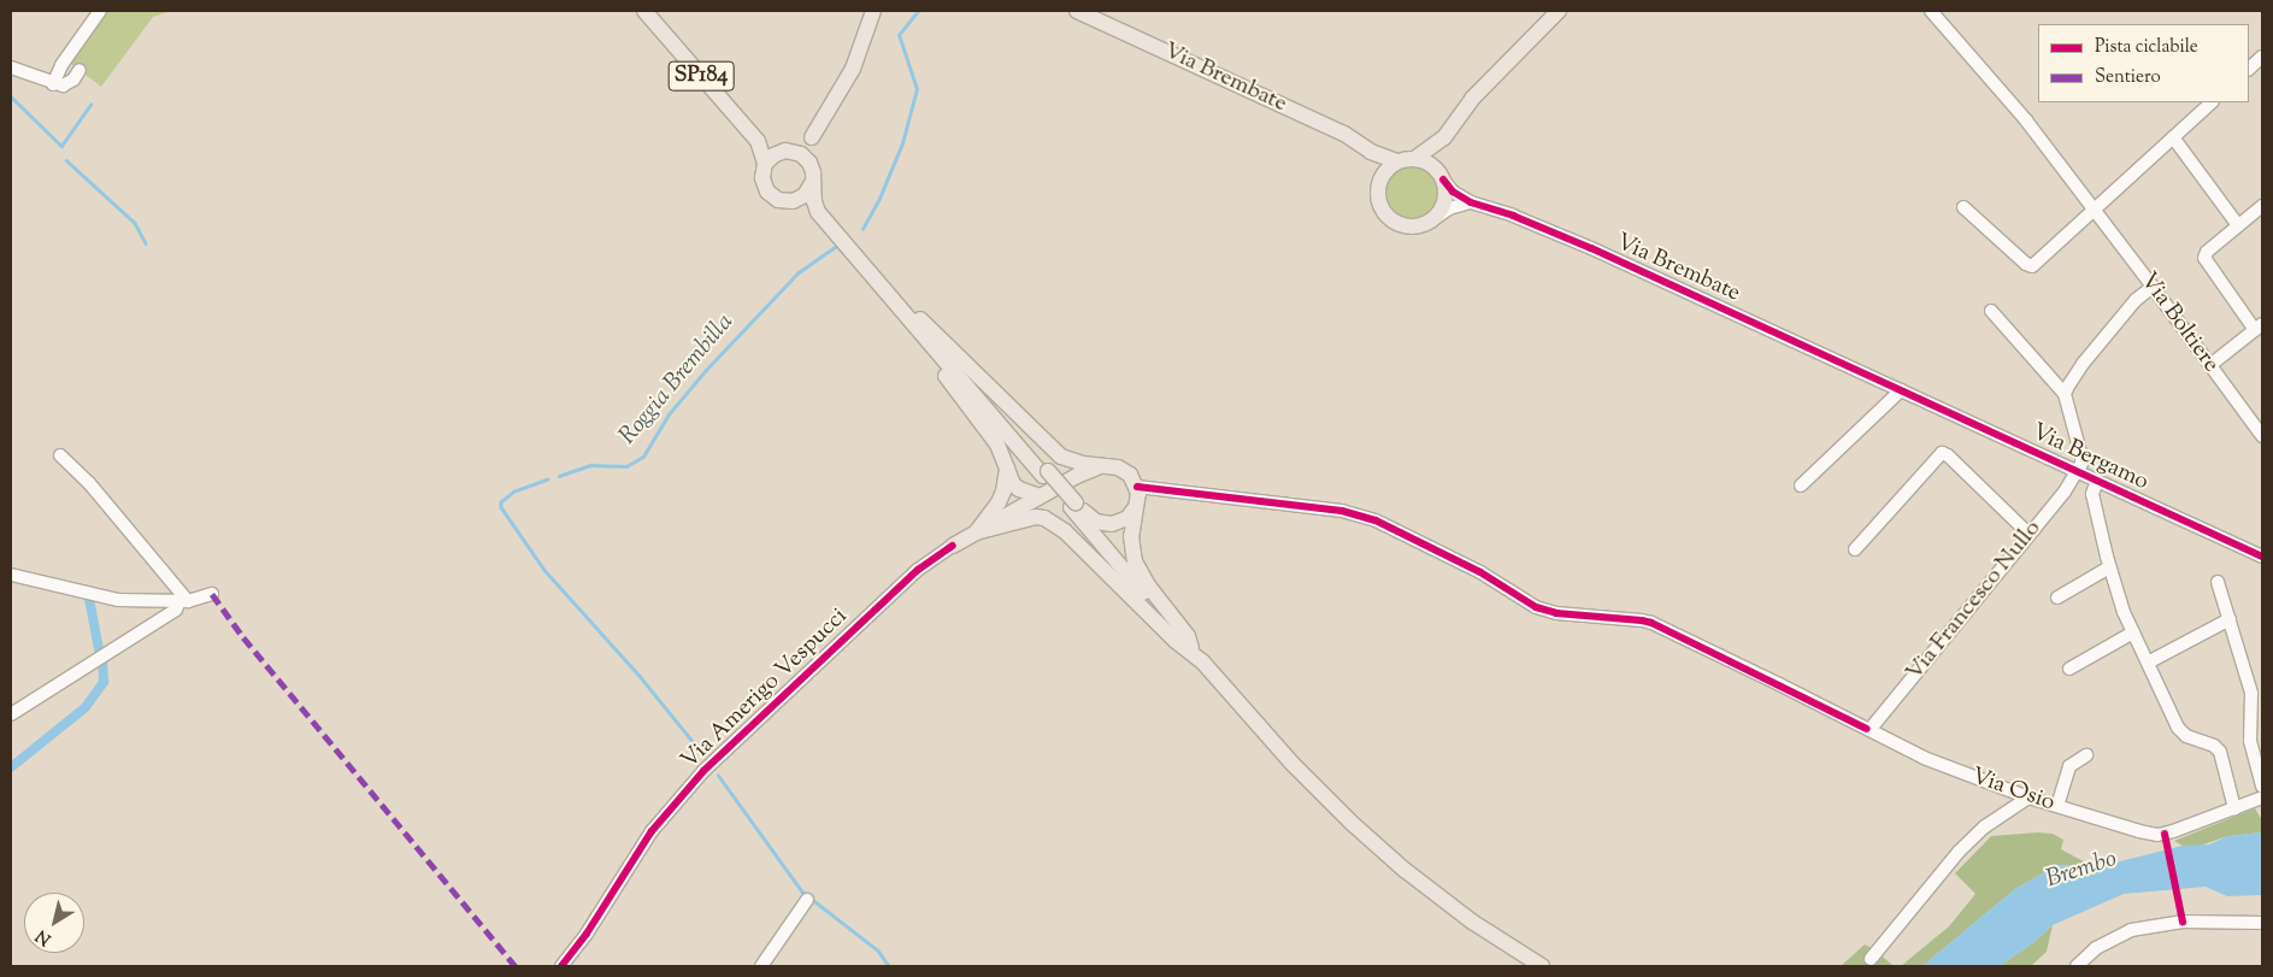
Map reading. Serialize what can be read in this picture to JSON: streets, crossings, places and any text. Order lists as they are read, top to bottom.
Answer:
{
  "streets": {
    "main road": ["SP184", "Via Brembate"],
    "street": [
      "Via Boltiere",
      "Via Bergamo",
      "Via Francesco Nullo",
      "Via Amerigo Vespucci",
      "Via Osio"
    ]
  },
  "crossings": [
    ["Via Brembate", "Via Bergamo"],
    ["Via Bergamo", "Via Francesco Nullo"],
    ["Via Francesco Nullo", "Via Osio"]
  ],
  "water": ["Roggia Brembilla", "Brembo"],
  "legend": ["Pista ciclabile", "Sentiero"],
  "north": "bottom left"
}
